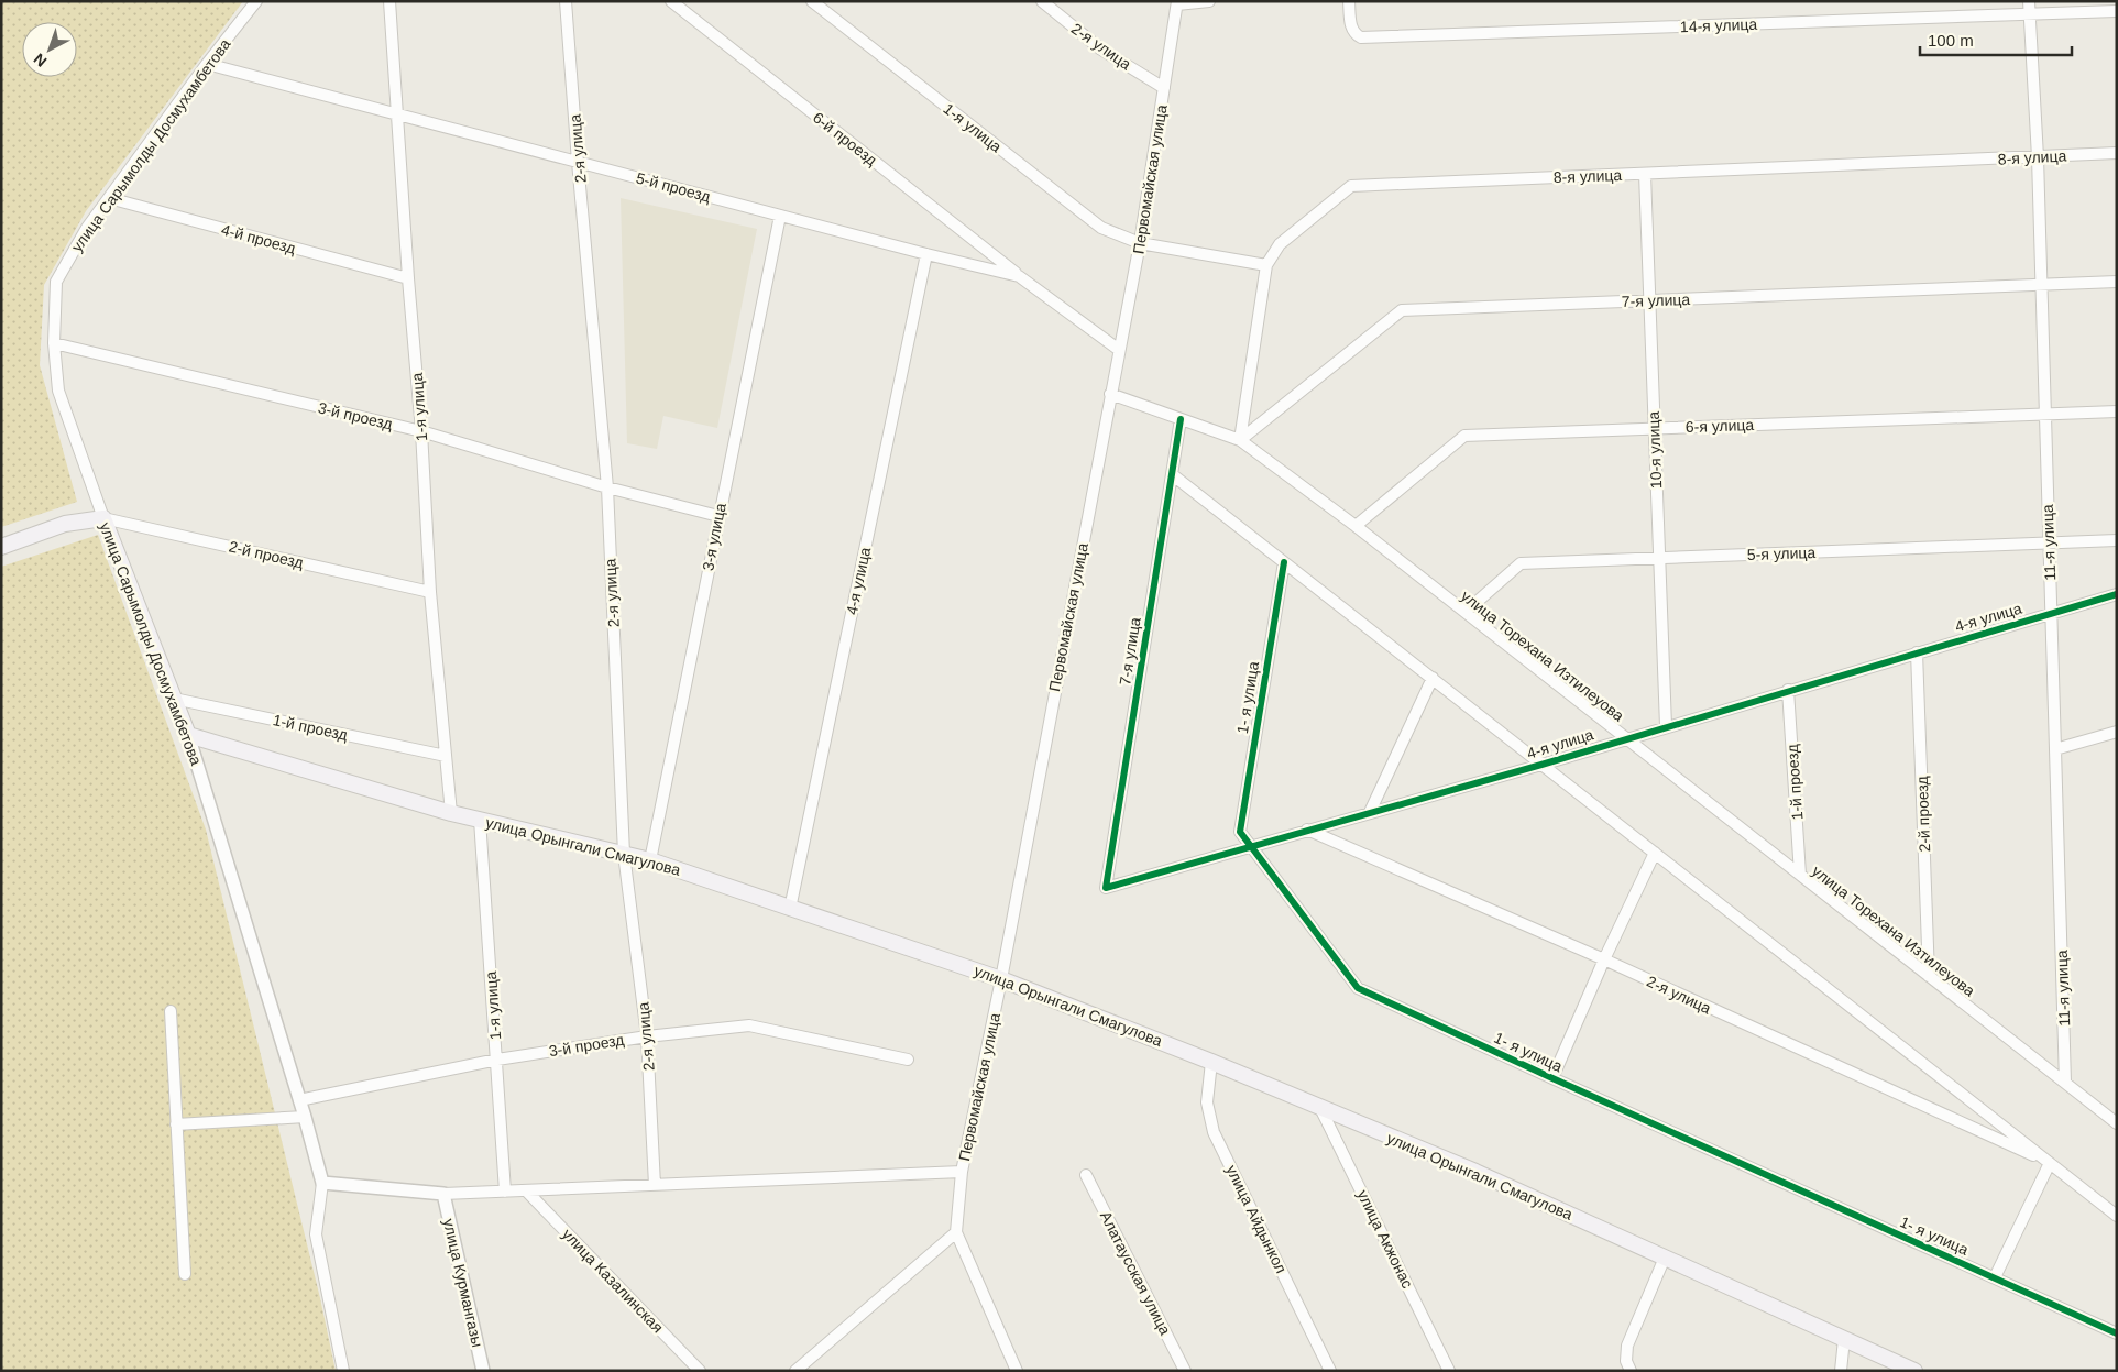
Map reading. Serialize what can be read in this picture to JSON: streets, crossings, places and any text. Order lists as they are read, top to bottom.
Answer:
{
  "streets": {
    "main road": ["улица Сарымолды Досмухамбетова", "улица Орынгали Смагулова"],
    "street": [
      "14-я улица",
      "2-я улица",
      "1-я улица",
      "6-й проезд",
      "8-я улица",
      "Первомайская улица",
      "5-й проезд",
      "4-й проезд",
      "7-я улица",
      "3-й проезд",
      "6-я улица",
      "10-я улица",
      "3-я улица",
      "11-я улица",
      "5-я улица",
      "2-й проезд",
      "4-я улица",
      "улица Торехана Изтилеуова",
      "1- я улица",
      "1-й проезд",
      "улица Айдынкол",
      "улица Акжонас",
      "Алатаусская улица",
      "улица Казалинская",
      "улица Курмангазы"
    ]
  },
  "crossings": [
    ["14-я улица", "11-я улица"],
    ["2-я улица", "Первомайская улица"],
    ["2-я улица", "5-й проезд"],
    ["2-я улица", "3-й проезд"],
    ["2-я улица", "4-я улица"],
    ["2-я улица", "улица Орынгали Смагулова"],
    ["1-я улица", "8-я улица"],
    ["1-я улица", "Первомайская улица"],
    ["1-я улица", "5-й проезд"],
    ["1-я улица", "4-й проезд"],
    ["1-я улица", "3-й проезд"],
    ["1-я улица", "2-й проезд"],
    ["1-я улица", "1-й проезд"],
    ["1-я улица", "улица Орынгали Смагулова"],
    ["6-й проезд", "5-й проезд"],
    ["улица Сарымолды Досмухамбетова", "5-й проезд"],
    ["улица Сарымолды Досмухамбетова", "4-й проезд"],
    ["улица Сарымолды Досмухамбетова", "3-й проезд"],
    ["улица Сарымолды Досмухамбетова", "2-й проезд"],
    ["улица Сарымолды Досмухамбетова", "1-й проезд"],
    ["улица Сарымолды Досмухамбетова", "улица Орынгали Смагулова"],
    ["8-я улица", "7-я улица"],
    ["8-я улица", "10-я улица"],
    ["8-я улица", "11-я улица"],
    ["8-я улица", "улица Торехана Изтилеуова"],
    ["Первомайская улица", "5-й проезд"],
    ["Первомайская улица", "улица Торехана Изтилеуова"],
    ["Первомайская улица", "улица Орынгали Смагулова"],
    ["5-й проезд", "3-я улица"],
    ["5-й проезд", "4-я улица"],
    ["7-я улица", "10-я улица"],
    ["7-я улица", "11-я улица"],
    ["7-я улица", "4-я улица"],
    ["7-я улица", "улица Торехана Изтилеуова"],
    ["3-й проезд", "3-я улица"],
    ["6-я улица", "10-я улица"],
    ["6-я улица", "11-я улица"],
    ["6-я улица", "улица Торехана Изтилеуова"],
    ["10-я улица", "5-я улица"],
    ["10-я улица", "4-я улица"],
    ["3-я улица", "улица Орынгали Смагулова"],
    ["11-я улица", "5-я улица"],
    ["11-я улица", "4-я улица"],
    ["11-я улица", "улица Торехана Изтилеуова"],
    ["5-я улица", "улица Торехана Изтилеуова"],
    ["2-й проезд", "4-я улица"],
    ["2-й проезд", "улица Торехана Изтилеуова"],
    ["4-я улица", "улица Торехана Изтилеуова"],
    ["4-я улица", "1- я улица"],
    ["4-я улица", "1-й проезд"],
    ["4-я улица", "улица Орынгали Смагулова"],
    ["улица Торехана Изтилеуова", "1-й проезд"],
    ["улица Орынгали Смагулова", "улица Айдынкол"],
    ["улица Орынгали Смагулова", "улица Акжонас"]
  ],
  "scale_bar": "100 m",
  "north": "bottom left"
}
